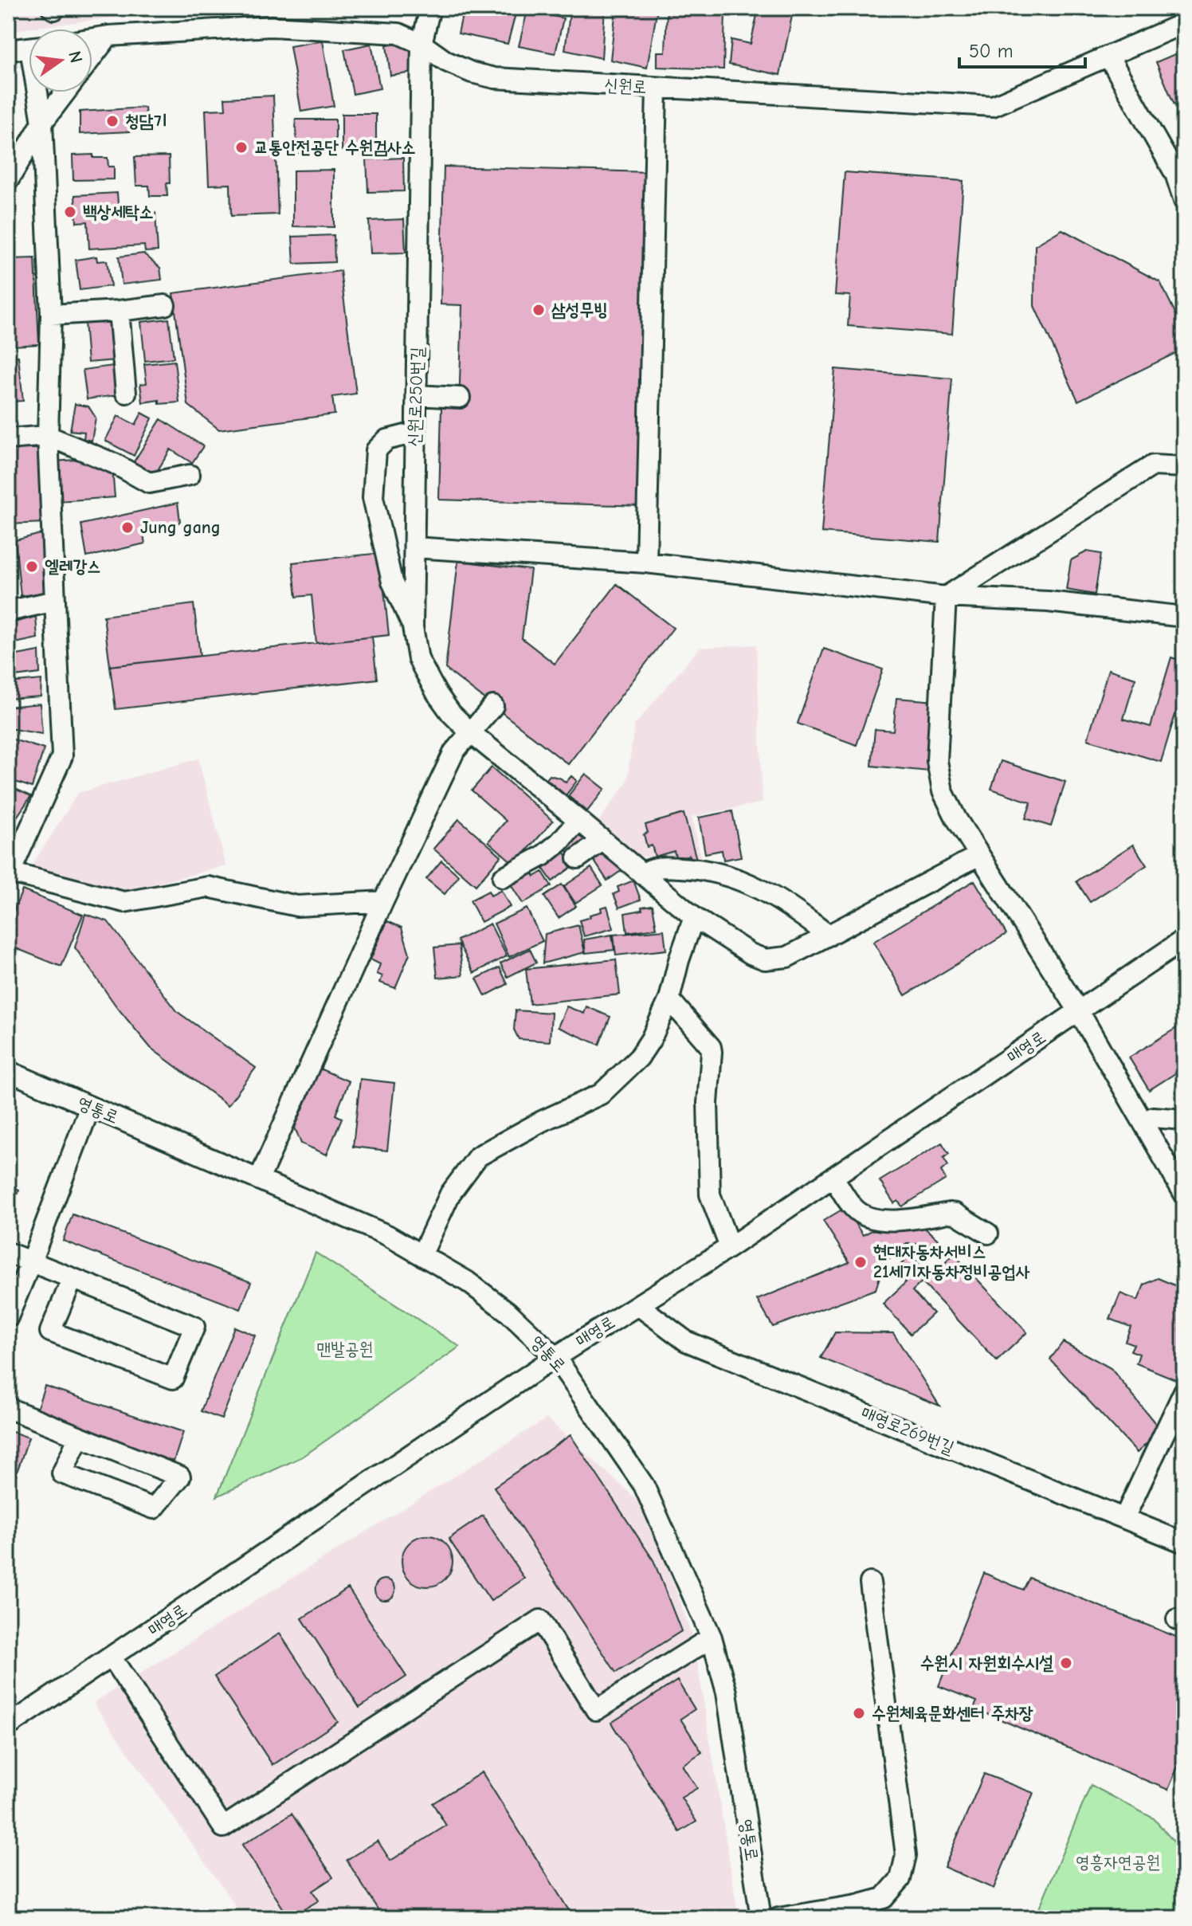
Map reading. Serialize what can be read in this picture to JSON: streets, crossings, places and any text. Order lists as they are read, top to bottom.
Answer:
{
  "streets": {
    "street": [
      "신원로",
      "신원로250번길",
      "매영로",
      "영통로",
      "매영로269번길"
    ]
  },
  "crossings": [
    ["신원로", "신원로250번길"],
    ["매영로", "영통로"],
    ["매영로", "매영로269번길"]
  ],
  "parks": ["맨발공원", "영흥자연공원"],
  "places": [
    "청담기",
    "교통안전공단 수원검사소",
    "백상세탁소",
    "삼성무빙",
    "Jung gang",
    "엘레강스",
    "현대자동차서비스 21세기자동차정비공업사",
    "수원시 자원회수시설",
    "수원체육문화센터 주차장"
  ],
  "scale_bar": "50 m",
  "north": "right"
}
